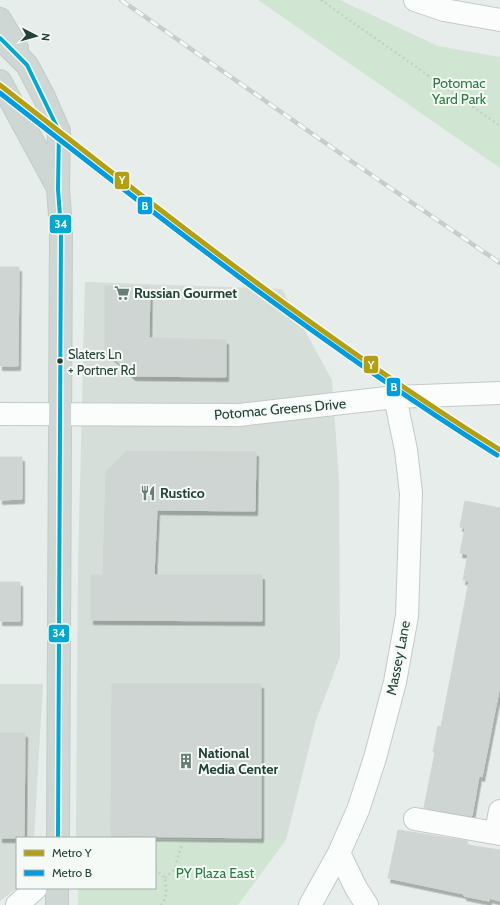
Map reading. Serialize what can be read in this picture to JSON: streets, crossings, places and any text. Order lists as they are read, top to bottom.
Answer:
{
  "streets": {
    "street": ["Potomac Greens Drive", "Massey Lane"]
  },
  "crossings": [
    ["Potomac Greens Drive", "Massey Lane"]
  ],
  "parks": ["Potomac Yard Park", "PY Plaza East"],
  "places": {
    "supermarket": ["Russian Gourmet"],
    "other": ["Slaters Ln + Portner Rd"],
    "restaurant": ["Rustico"],
    "building": ["National Media Center"]
  },
  "lines": ["transit line 34", "metro line Y", "metro line B"],
  "legend": ["Metro Y", "Metro B"],
  "north": "right"
}
